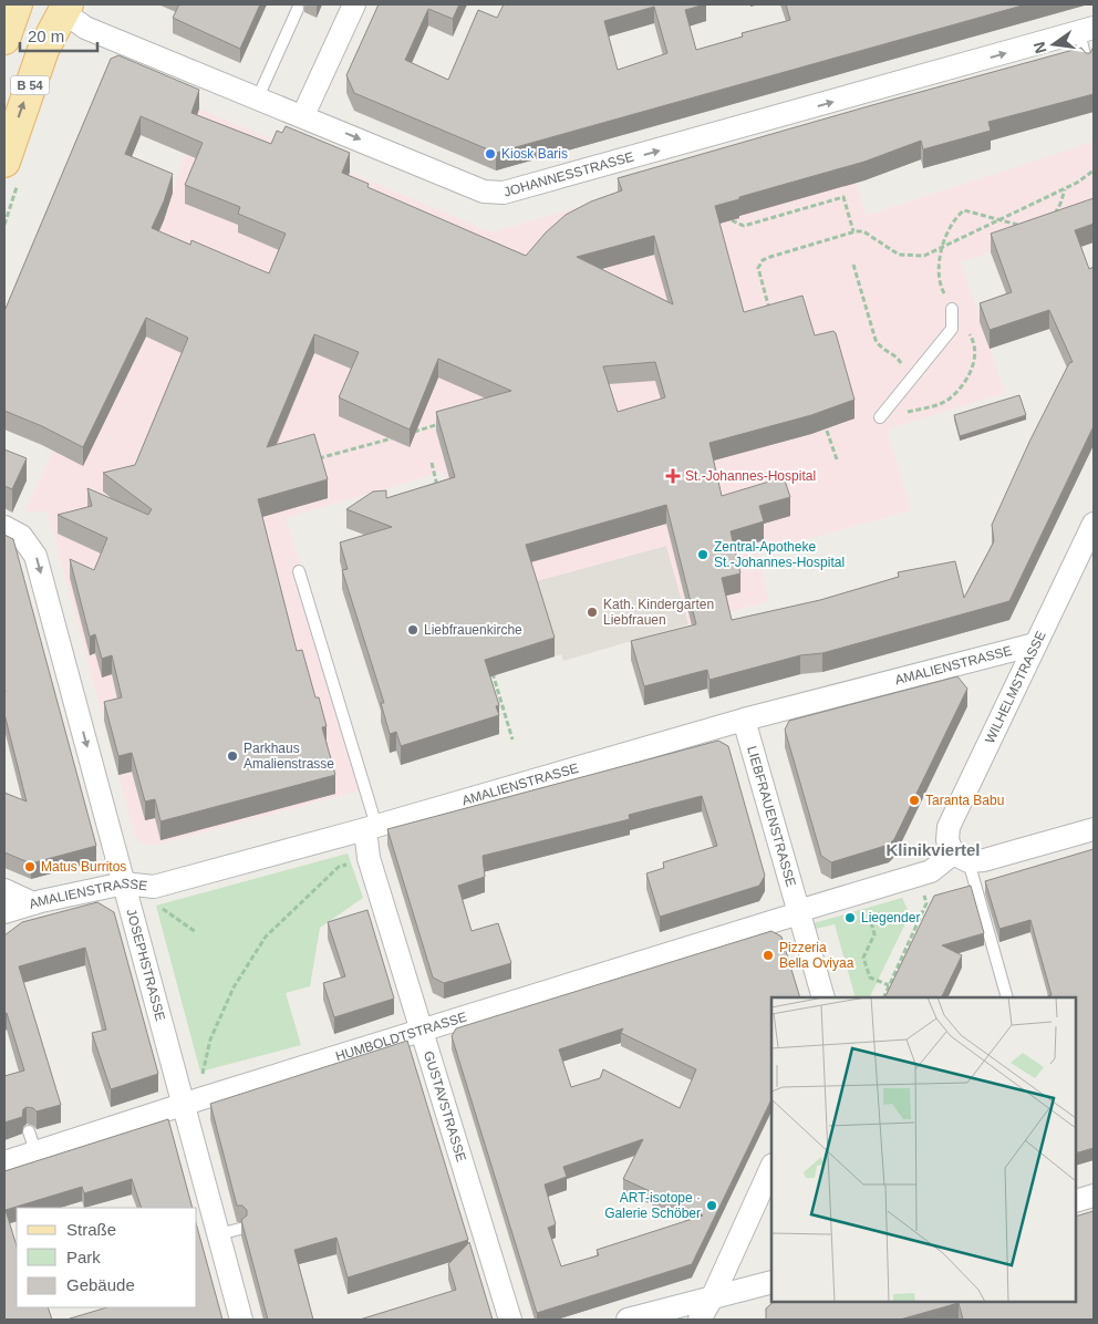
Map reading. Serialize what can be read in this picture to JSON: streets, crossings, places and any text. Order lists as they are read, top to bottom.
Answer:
{
  "streets": {
    "main road": ["B 54"],
    "street": [
      "JOHANNESSTRASSE",
      "AMALIENSTRASSE",
      "WILHELMSTRASSE",
      "LIEBFRAUENSTRASSE",
      "JOSEPHSTRASSE",
      "HUMBOLDTSTRASSE",
      "GUSTAVSTRASSE"
    ]
  },
  "crossings": [
    ["B 54", "JOHANNESSTRASSE"],
    ["AMALIENSTRASSE", "WILHELMSTRASSE"],
    ["AMALIENSTRASSE", "LIEBFRAUENSTRASSE"],
    ["AMALIENSTRASSE", "JOSEPHSTRASSE"],
    ["AMALIENSTRASSE", "GUSTAVSTRASSE"],
    ["WILHELMSTRASSE", "HUMBOLDTSTRASSE"],
    ["LIEBFRAUENSTRASSE", "HUMBOLDTSTRASSE"],
    ["JOSEPHSTRASSE", "HUMBOLDTSTRASSE"],
    ["HUMBOLDTSTRASSE", "GUSTAVSTRASSE"]
  ],
  "one_way": ["JOHANNESSTRASSE", "JOSEPHSTRASSE"],
  "districts": ["Klinikviertel"],
  "places": {
    "other": [
      "Kiosk Baris",
      "Zentral-Apotheke St.-Johannes-Hospital",
      "Kath. Kindergarten Liebfrauen",
      "Liebfrauenkirche",
      "Parkhaus Amalienstrasse",
      "Taranta Babu",
      "Matus Burritos",
      "Liegender",
      "Pizzeria Bella Oviyaa",
      "ART-isotope · Galerie Schöber"
    ],
    "health": ["St.-Johannes-Hospital"]
  },
  "legend": ["Straße", "Park", "Gebäude"],
  "scale_bar": "20 m",
  "north": "left"
}
